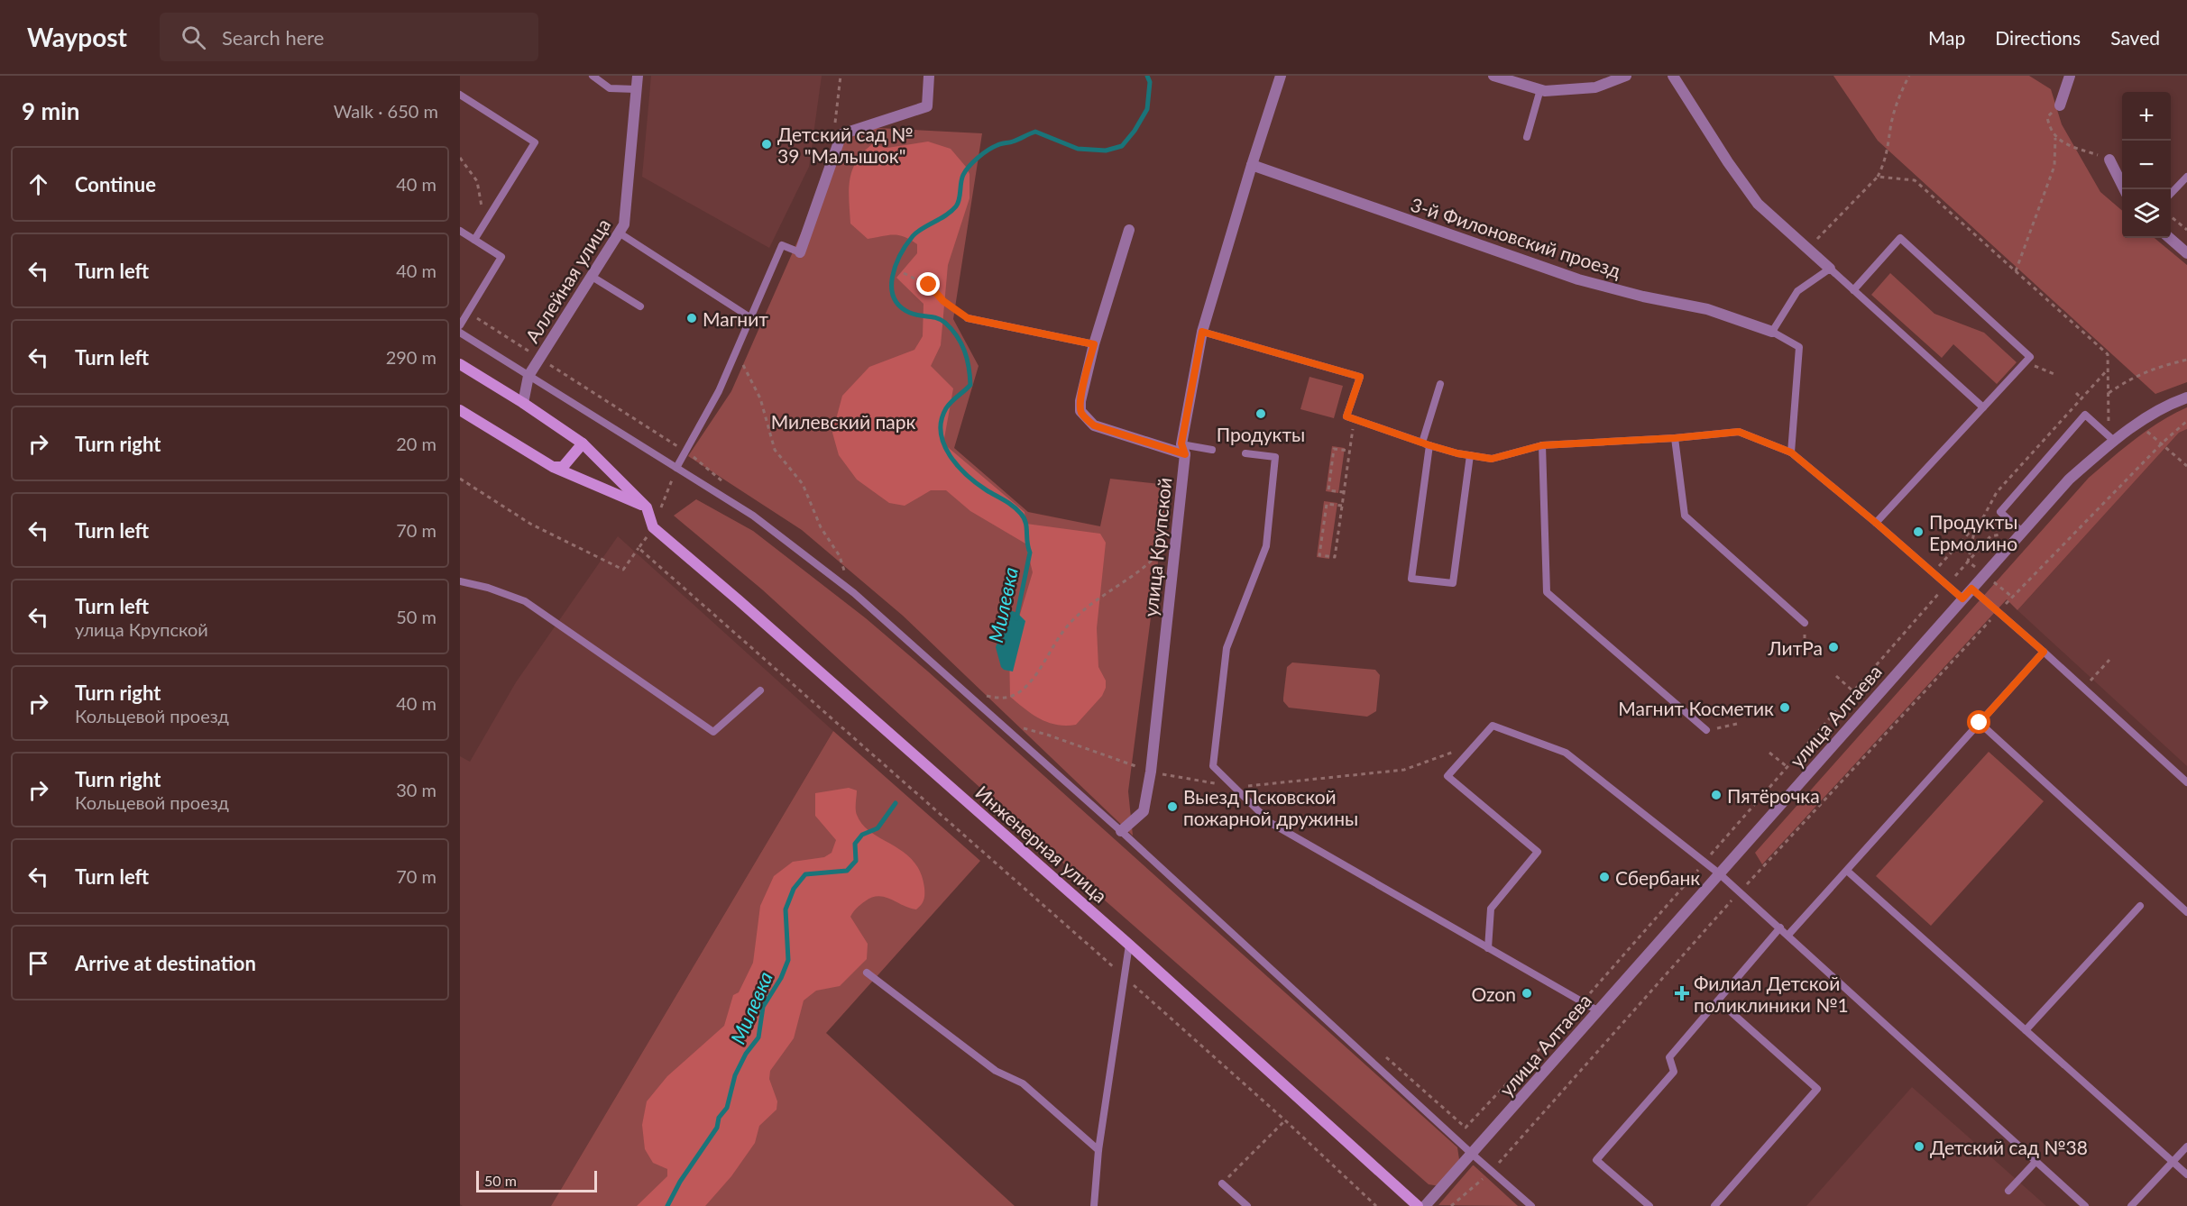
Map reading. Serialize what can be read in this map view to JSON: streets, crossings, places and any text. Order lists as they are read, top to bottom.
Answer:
{
  "streets": {
    "main road": ["Инженерная улица"],
    "street": [
      "3-й Филоновский проезд",
      "Аллейная улица",
      "улица Крупской",
      "улица Алтаева"
    ]
  },
  "crossings": [
    ["3-й Филоновский проезд", "улица Крупской"]
  ],
  "water": ["Милевка"],
  "parks": ["Милевский парк"],
  "places": {
    "other": [
      "Детский сад № 39 \"Малышок\"",
      "Магнит",
      "Продукты",
      "Продукты Ермолино",
      "ЛитРа",
      "Магнит Косметик",
      "Пятёрочка",
      "Выезд Псковской пожарной дружины",
      "Сбербанк",
      "Ozon",
      "Детский сад №38"
    ],
    "health": ["Филиал Детской поликлиники №1"]
  },
  "scale_bar": "50 m",
  "page": {
    "header": "Waypost",
    "search": "Search here",
    "nav": ["Map", "Directions", "Saved"],
    "heading": ["9 min", "Walk · 650 m"],
    "map_buttons": ["+", "−"],
    "list": [
      ["Continue", "40 m"],
      ["Turn left", "40 m"],
      ["Turn left", "290 m"],
      ["Turn right", "20 m"],
      ["Turn left", "70 m"],
      ["Turn left", "улица Крупской", "50 m"],
      ["Turn right", "Кольцевой проезд", "40 m"],
      ["Turn right", "Кольцевой проезд", "30 m"],
      ["Turn left", "70 m"],
      "Arrive at destination"
    ],
    "scale": "50 m"
  }
}
